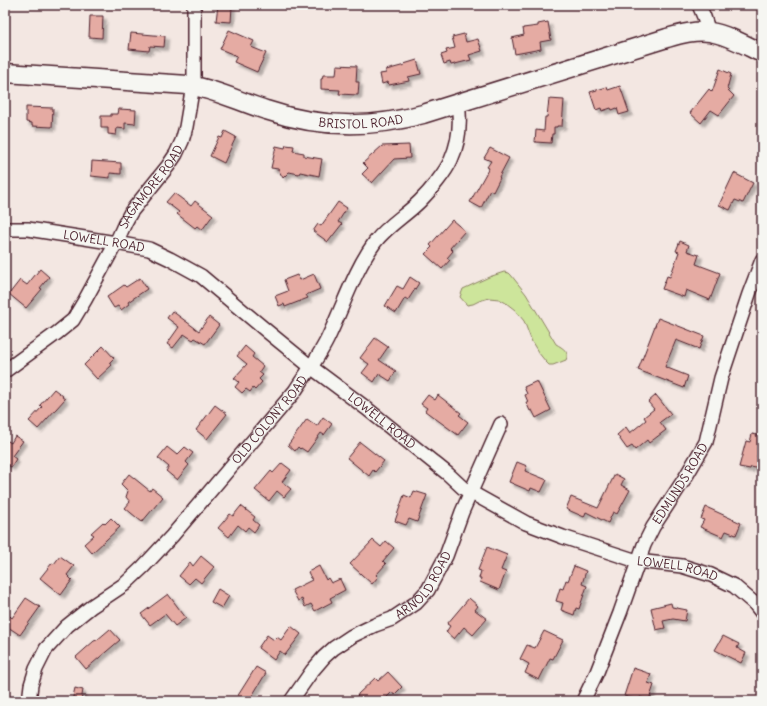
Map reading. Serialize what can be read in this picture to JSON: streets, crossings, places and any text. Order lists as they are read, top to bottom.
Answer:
{
  "streets": {
    "street": [
      "BRISTOL ROAD",
      "SAGAMORE ROAD",
      "LOWELL ROAD",
      "OLD COLONY ROAD",
      "EDMUNDS ROAD",
      "ARNOLD ROAD"
    ]
  },
  "crossings": [
    ["BRISTOL ROAD", "SAGAMORE ROAD"],
    ["BRISTOL ROAD", "OLD COLONY ROAD"],
    ["SAGAMORE ROAD", "LOWELL ROAD"],
    ["LOWELL ROAD", "OLD COLONY ROAD"],
    ["LOWELL ROAD", "EDMUNDS ROAD"],
    ["LOWELL ROAD", "ARNOLD ROAD"]
  ]
}
